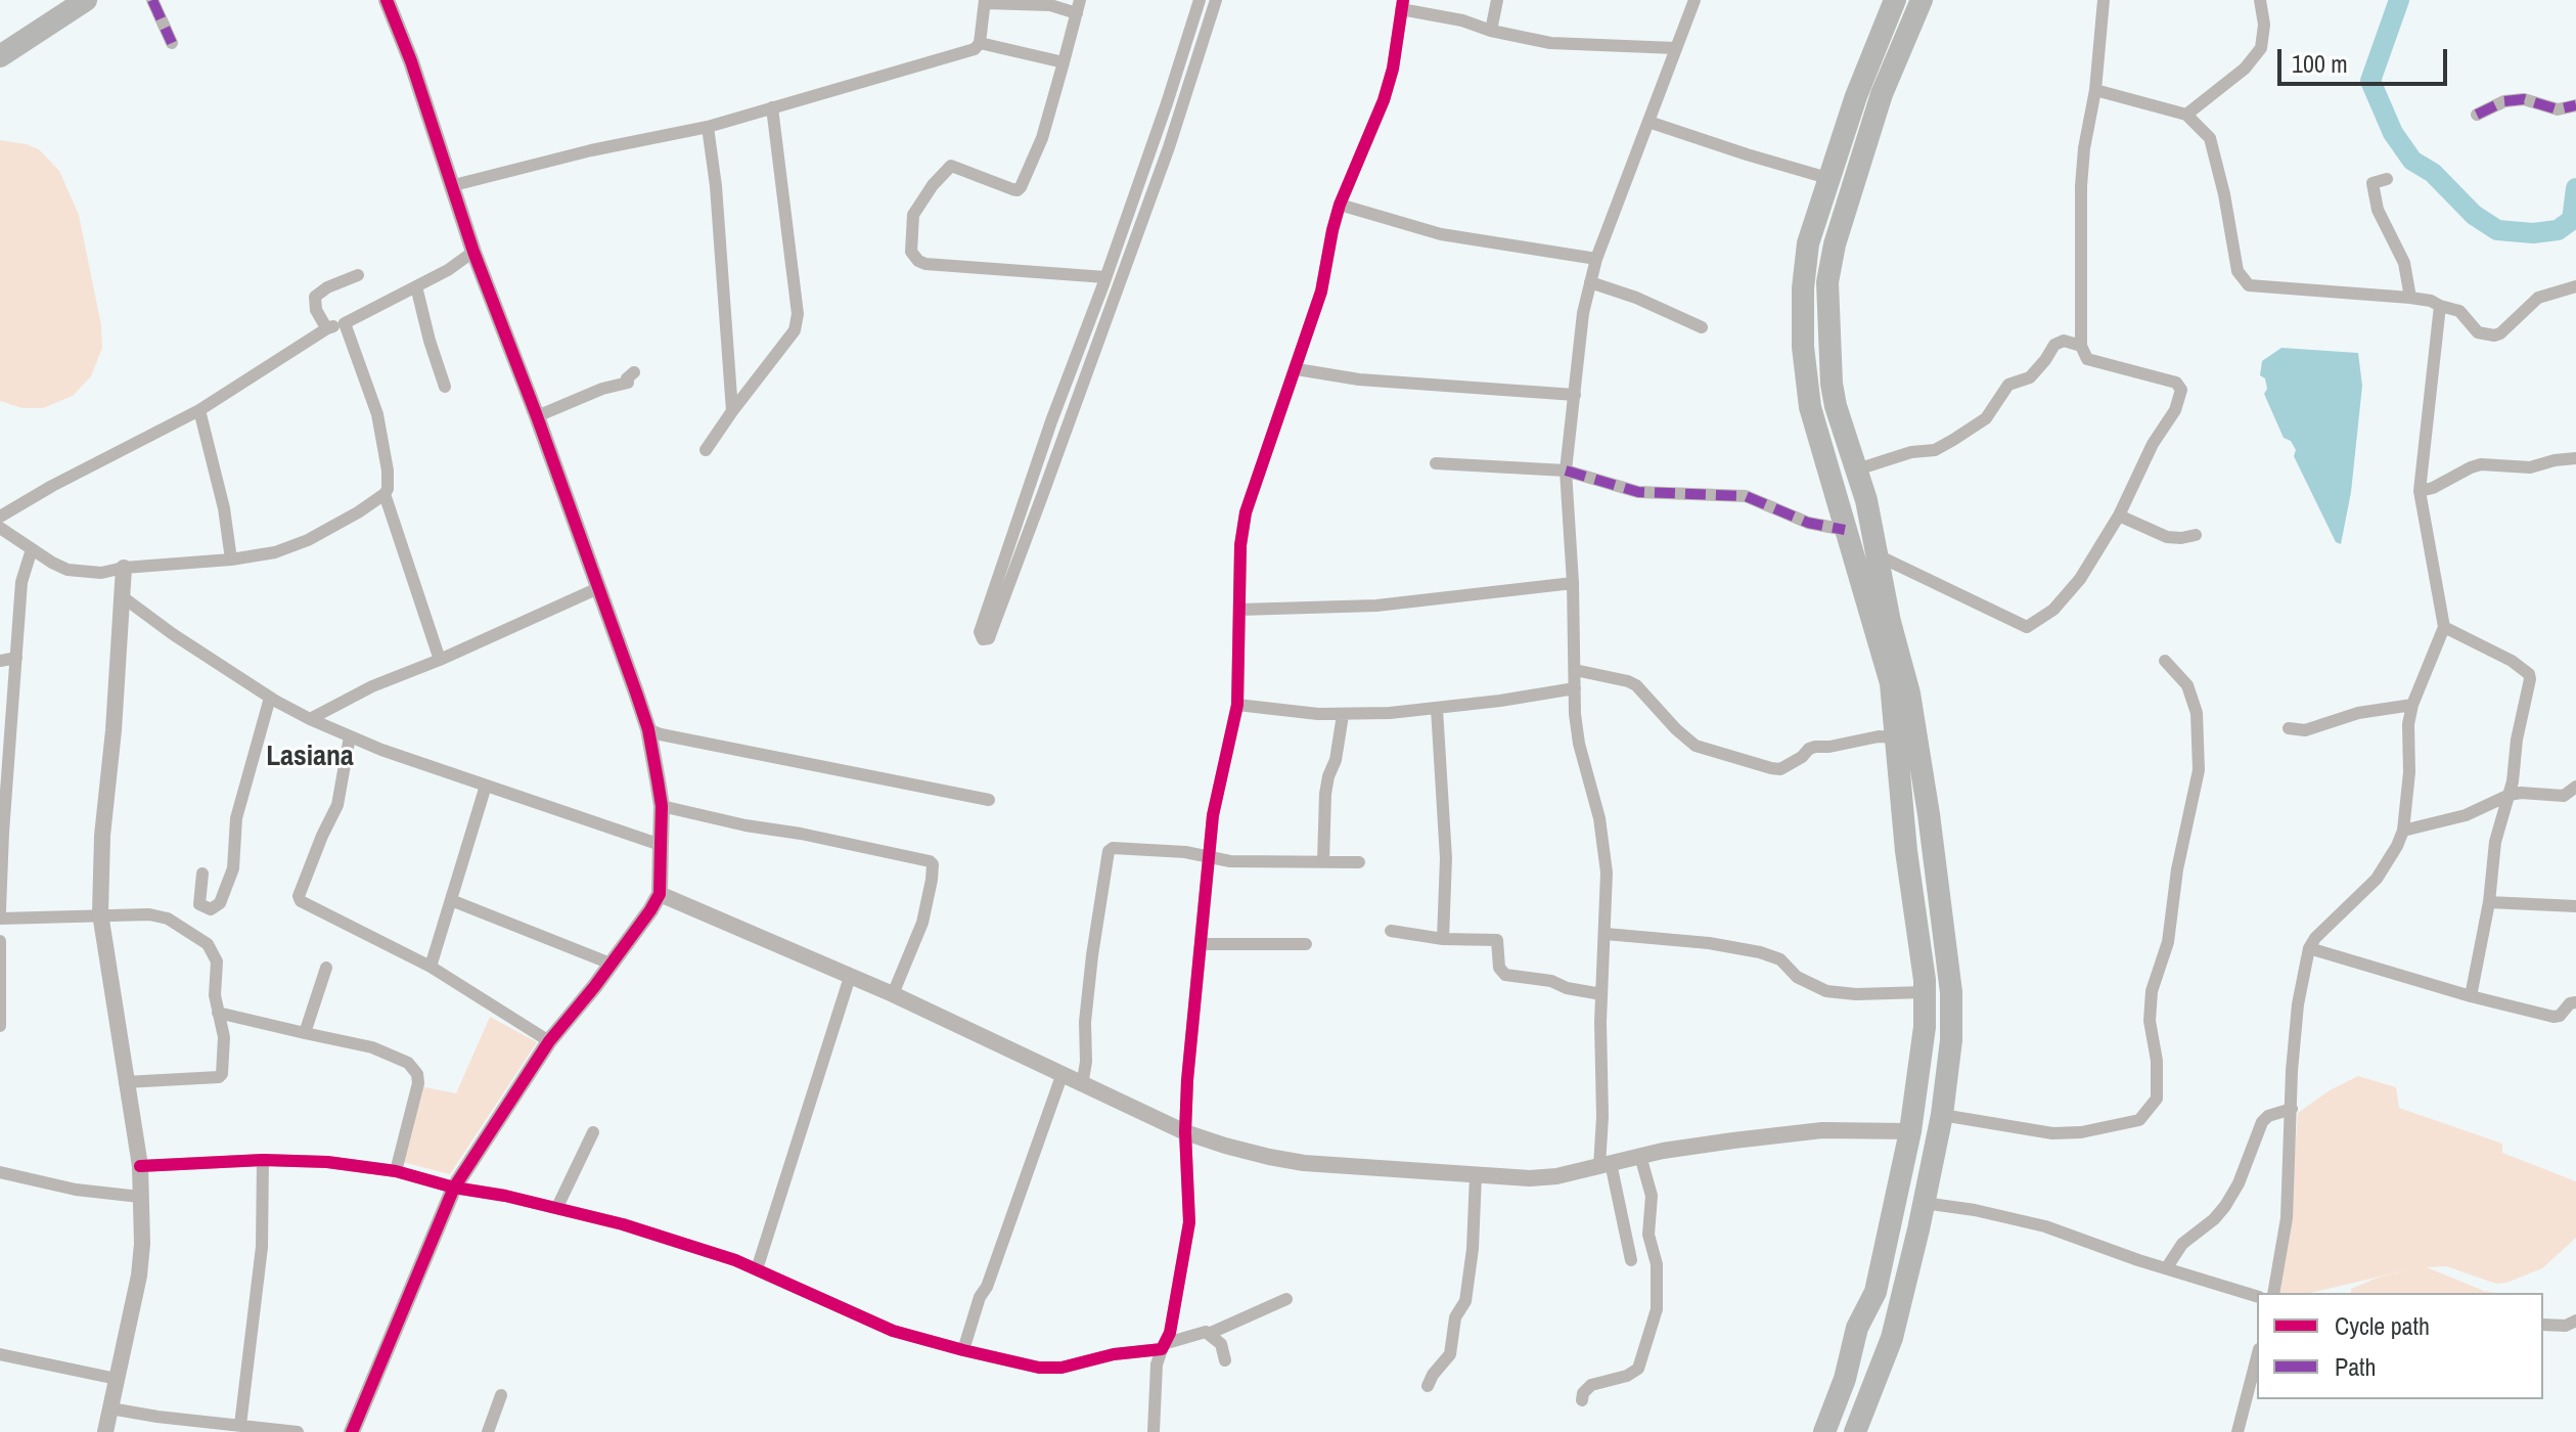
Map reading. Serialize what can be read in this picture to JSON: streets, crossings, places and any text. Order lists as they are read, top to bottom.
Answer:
{
  "districts": ["Lasiana"],
  "legend": ["Cycle path", "Path"],
  "scale_bar": "100 m"
}
